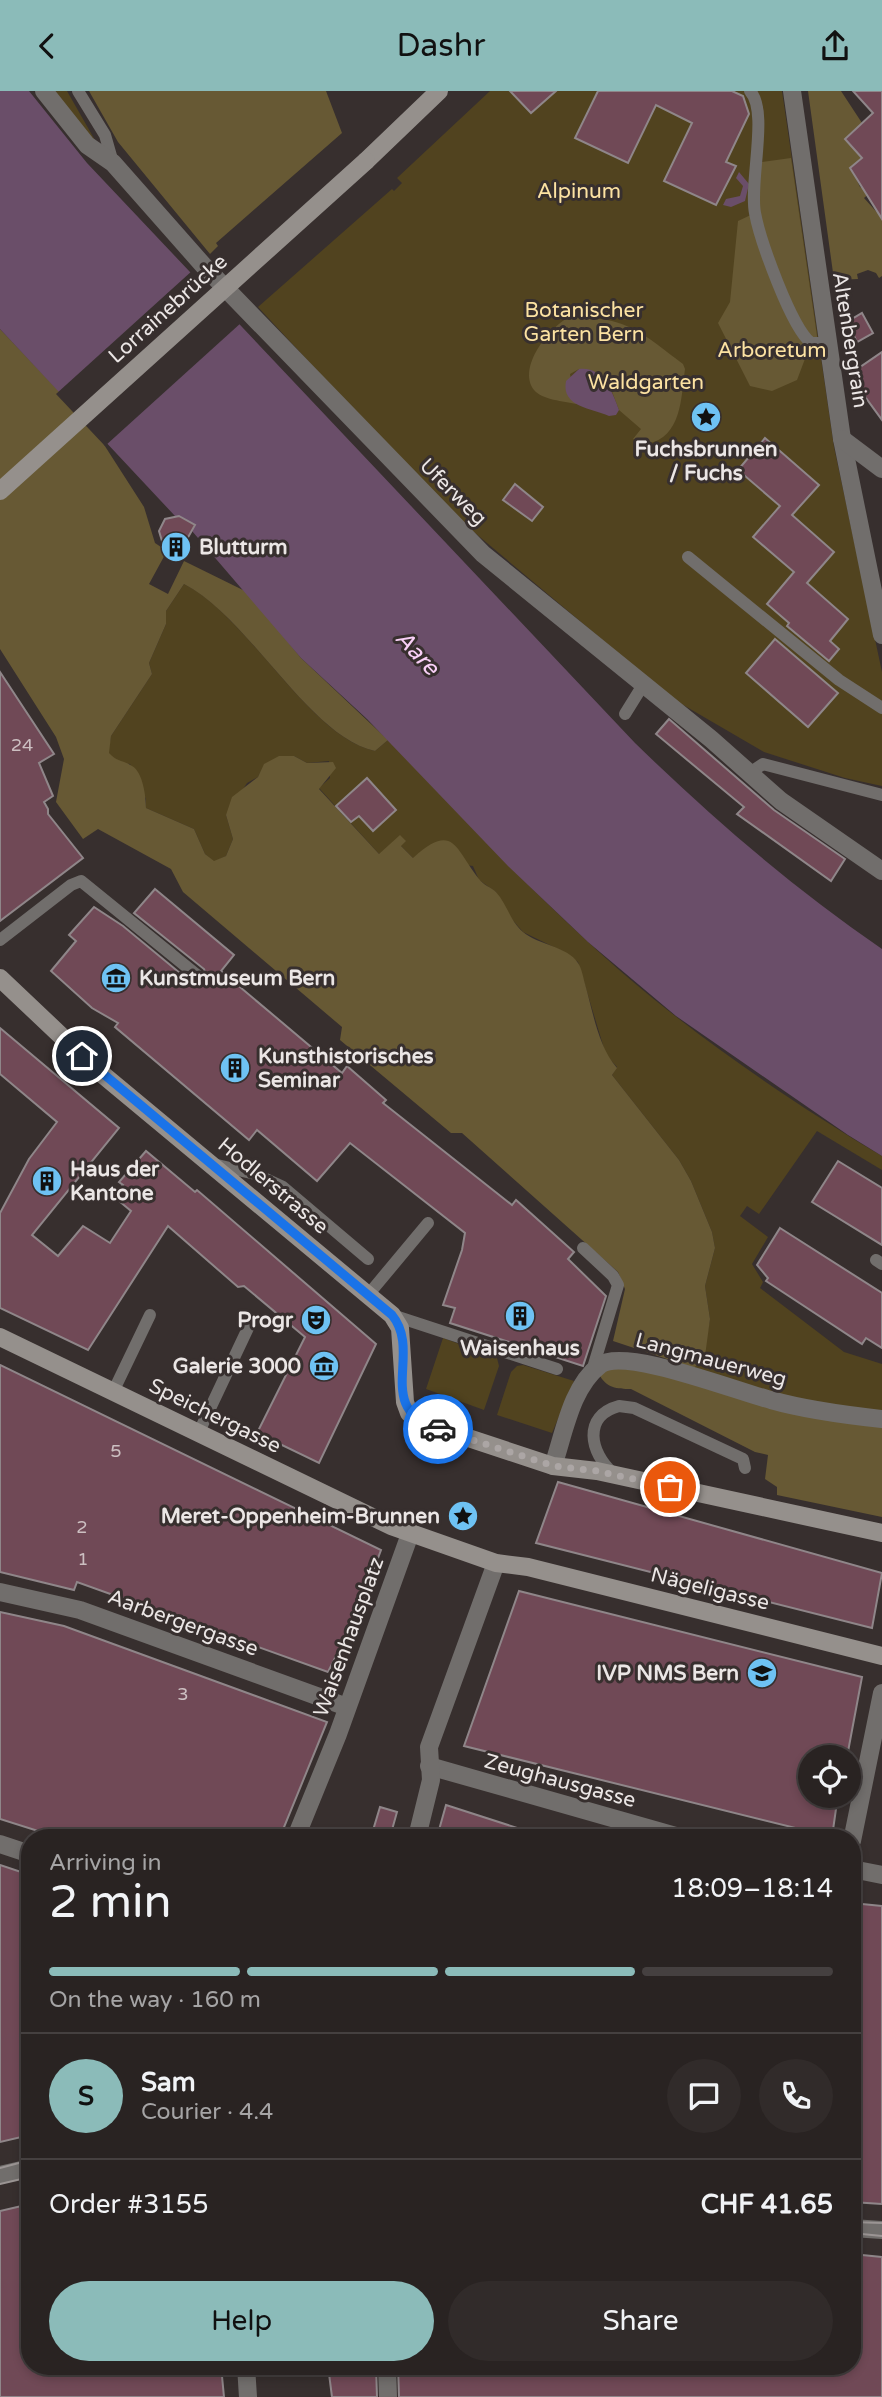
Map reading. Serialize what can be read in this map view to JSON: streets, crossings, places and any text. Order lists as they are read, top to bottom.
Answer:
{
  "streets": {
    "street": [
      "Lorrainebrücke",
      "Altenbergrain",
      "Uferweg",
      "Hodlerstrasse",
      "Langmauerweg",
      "Speichergasse",
      "Nägeligasse",
      "Aarbergergasse",
      "Waisenhausplatz",
      "Zeughausgasse"
    ]
  },
  "crossings": [
    ["Speichergasse", "Waisenhausplatz"],
    ["Aarbergergasse", "Waisenhausplatz"]
  ],
  "water": ["Aare"],
  "parks": [
    "Alpinum",
    "Botanischer Garten Bern",
    "Arboretum",
    "Waldgarten"
  ],
  "places": {
    "place": ["Fuchsbrunnen / Fuchs", "Meret-Oppenheim-Brunnen"],
    "building": [
      "Blutturm",
      "Kunsthistorisches Seminar",
      "Haus der Kantone",
      "Waisenhaus"
    ],
    "museum": ["Kunstmuseum Bern", "Galerie 3000"],
    "theatre": ["Progr"],
    "school or university": ["IVP NMS Bern"]
  },
  "house_numbers": [
    "24",
    "5",
    "2",
    "1",
    "3"
  ],
  "page": {
    "header": "Dashr",
    "heading": ["2 min", "Arriving in", "18:09–18:14"],
    "panel": [
      "Sam",
      "Courier · 4.4",
      "Order #3155",
      "CHF 41.65"
    ],
    "bar": "On the way · 160 m",
    "round": "S",
    "buttons": ["Help", "Share"]
  }
}
